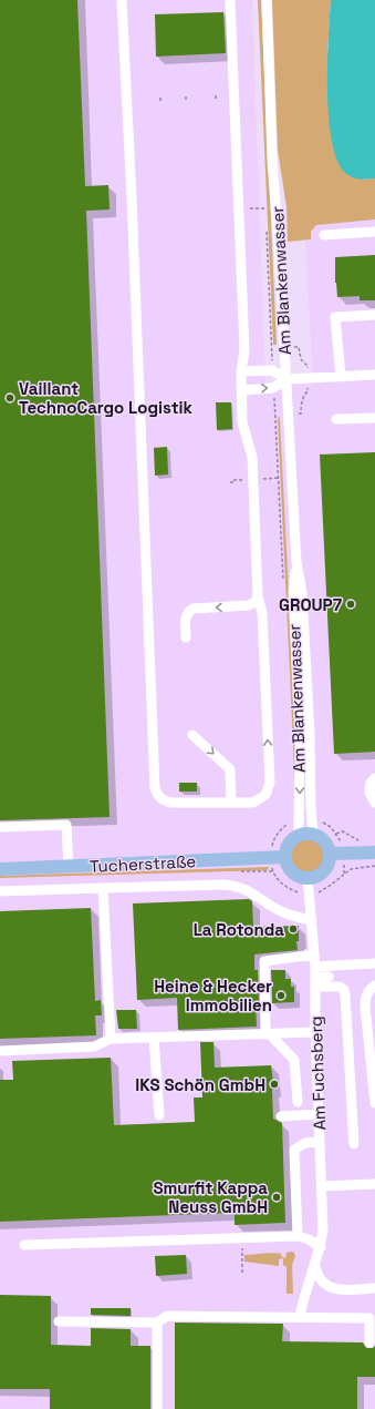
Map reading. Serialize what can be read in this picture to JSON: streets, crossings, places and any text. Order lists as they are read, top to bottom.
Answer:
{
  "streets": {
    "main road": ["Tucherstraße"],
    "street": ["Am Blankenwasser", "Am Fuchsberg"]
  },
  "crossings": [
    ["Am Blankenwasser", "Tucherstraße"],
    ["Am Blankenwasser", "Am Fuchsberg"],
    ["Tucherstraße", "Am Fuchsberg"]
  ],
  "places": [
    "Vaillant TechnoCargo Logistik",
    "GROUP7",
    "La Rotonda",
    "Heine & Hecker Immobilien",
    "IKS Schön GmbH",
    "Smurfit Kappa Neuss GmbH"
  ]
}
